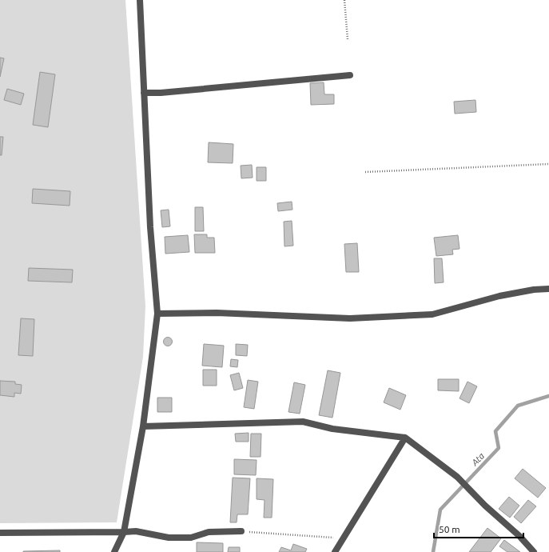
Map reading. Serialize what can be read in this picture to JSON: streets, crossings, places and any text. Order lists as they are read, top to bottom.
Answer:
{
  "water": ["Ata"],
  "scale_bar": "50 m"
}
